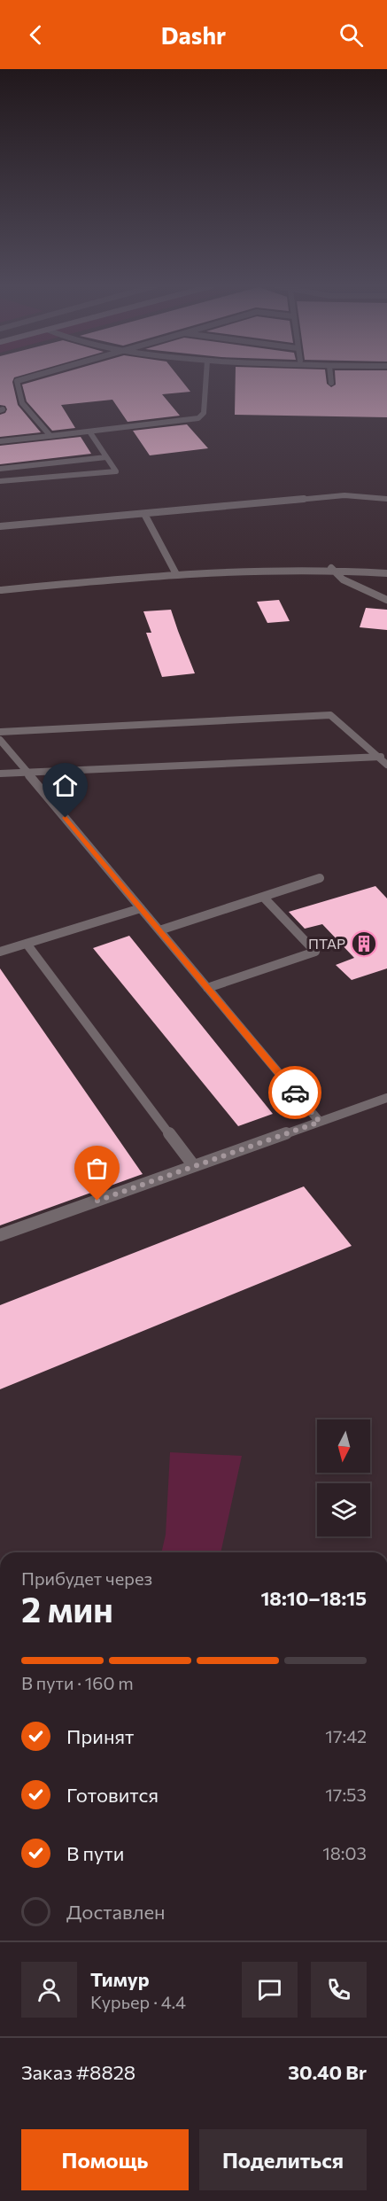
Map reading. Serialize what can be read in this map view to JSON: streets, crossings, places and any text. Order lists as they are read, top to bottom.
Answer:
{
  "places": {
    "building": ["ПТАР"]
  },
  "north": "bottom",
  "page": {
    "header": "Dashr",
    "heading": ["2 мин", "Прибудет через", "18:10–18:15"],
    "panel": [
      "Тимур",
      "Курьер · 4.4",
      "Заказ #8828",
      "30.40 Br"
    ],
    "bar": "В пути · 160 m",
    "list": [
      ["Принят", "17:42"],
      ["Готовится", "17:53"],
      ["В пути", "18:03"],
      "Доставлен"
    ],
    "buttons": ["Помощь", "Поделиться"]
  }
}
